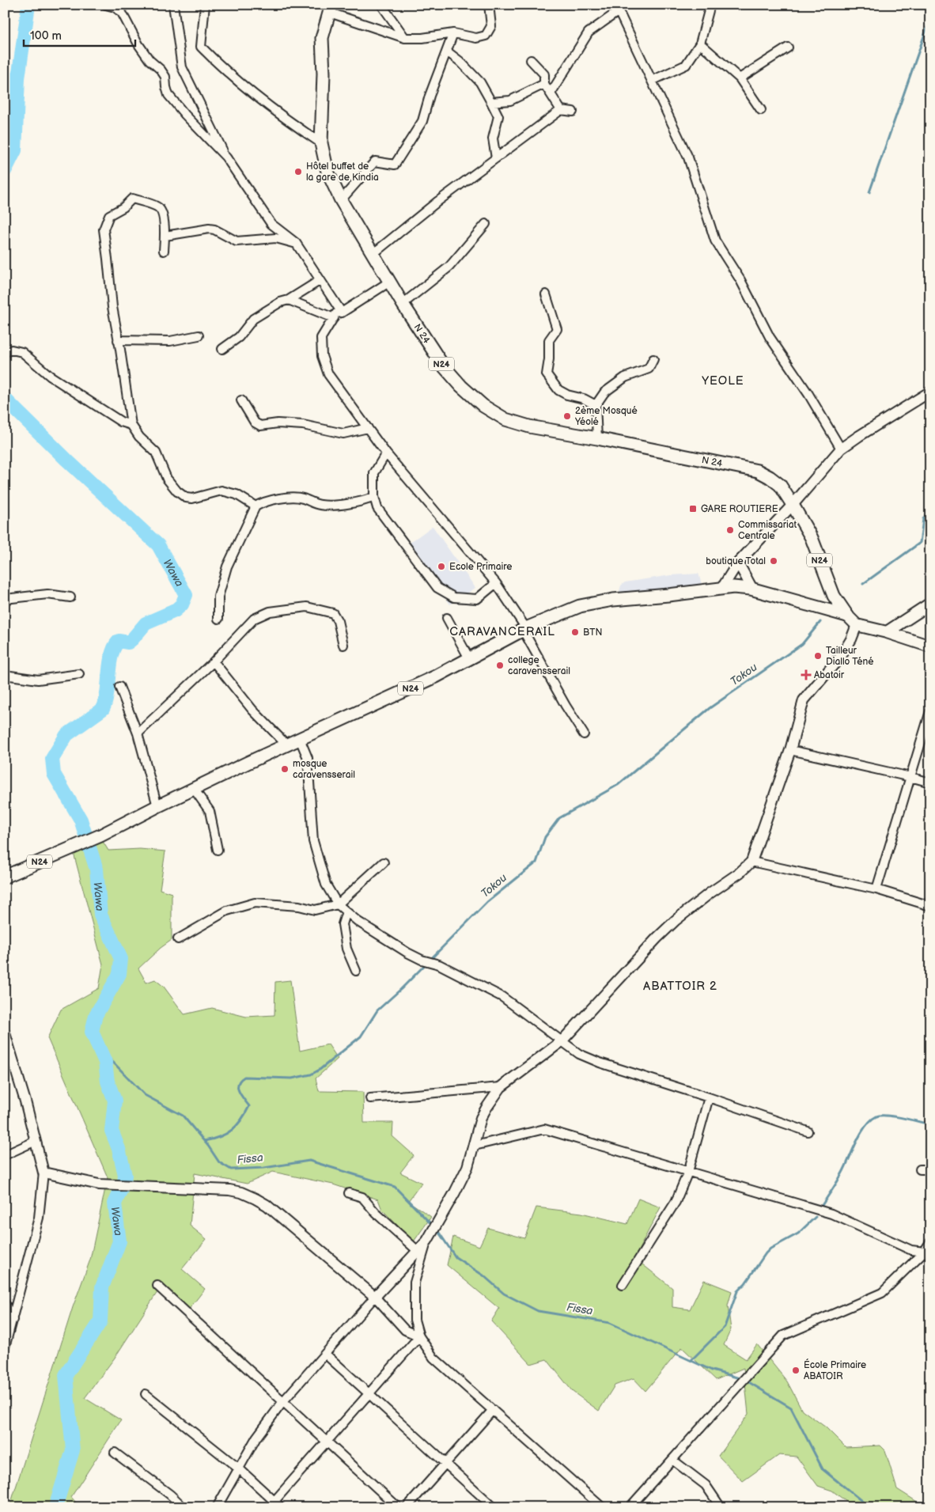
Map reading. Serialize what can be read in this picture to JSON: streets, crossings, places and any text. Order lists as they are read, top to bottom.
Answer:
{
  "streets": {
    "main road": ["N 24", "N24"]
  },
  "crossings": [
    ["N 24", "N24"]
  ],
  "districts": ["YEOLE", "CARAVANCERAIL", "ABATTOIR 2"],
  "water": ["Wawa", "Tokou", "Fissa"],
  "places": {
    "other": [
      "Hôtel buffet de la gare de Kindia",
      "2ème Mosqué Yéolé",
      "Commissariat Centrale",
      "boutique Total",
      "Ecole Primaire",
      "BTN",
      "Tailleur Diallo Téné",
      "college caravensserail",
      "mosque caravensserail",
      "École Primaire ABATOIR"
    ],
    "transit": ["GARE ROUTIERE"],
    "health": ["Abatoir"]
  },
  "scale_bar": "100 m"
}
